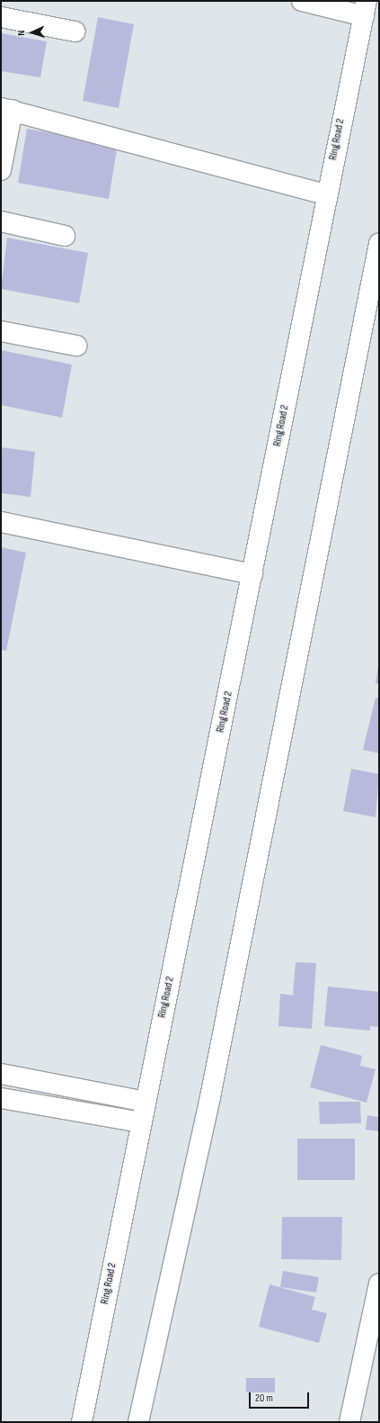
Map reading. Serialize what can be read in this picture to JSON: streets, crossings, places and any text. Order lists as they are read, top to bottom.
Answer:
{
  "streets": {
    "street": ["Ring Road 2"]
  },
  "scale_bar": "20 m",
  "north": "left"
}
